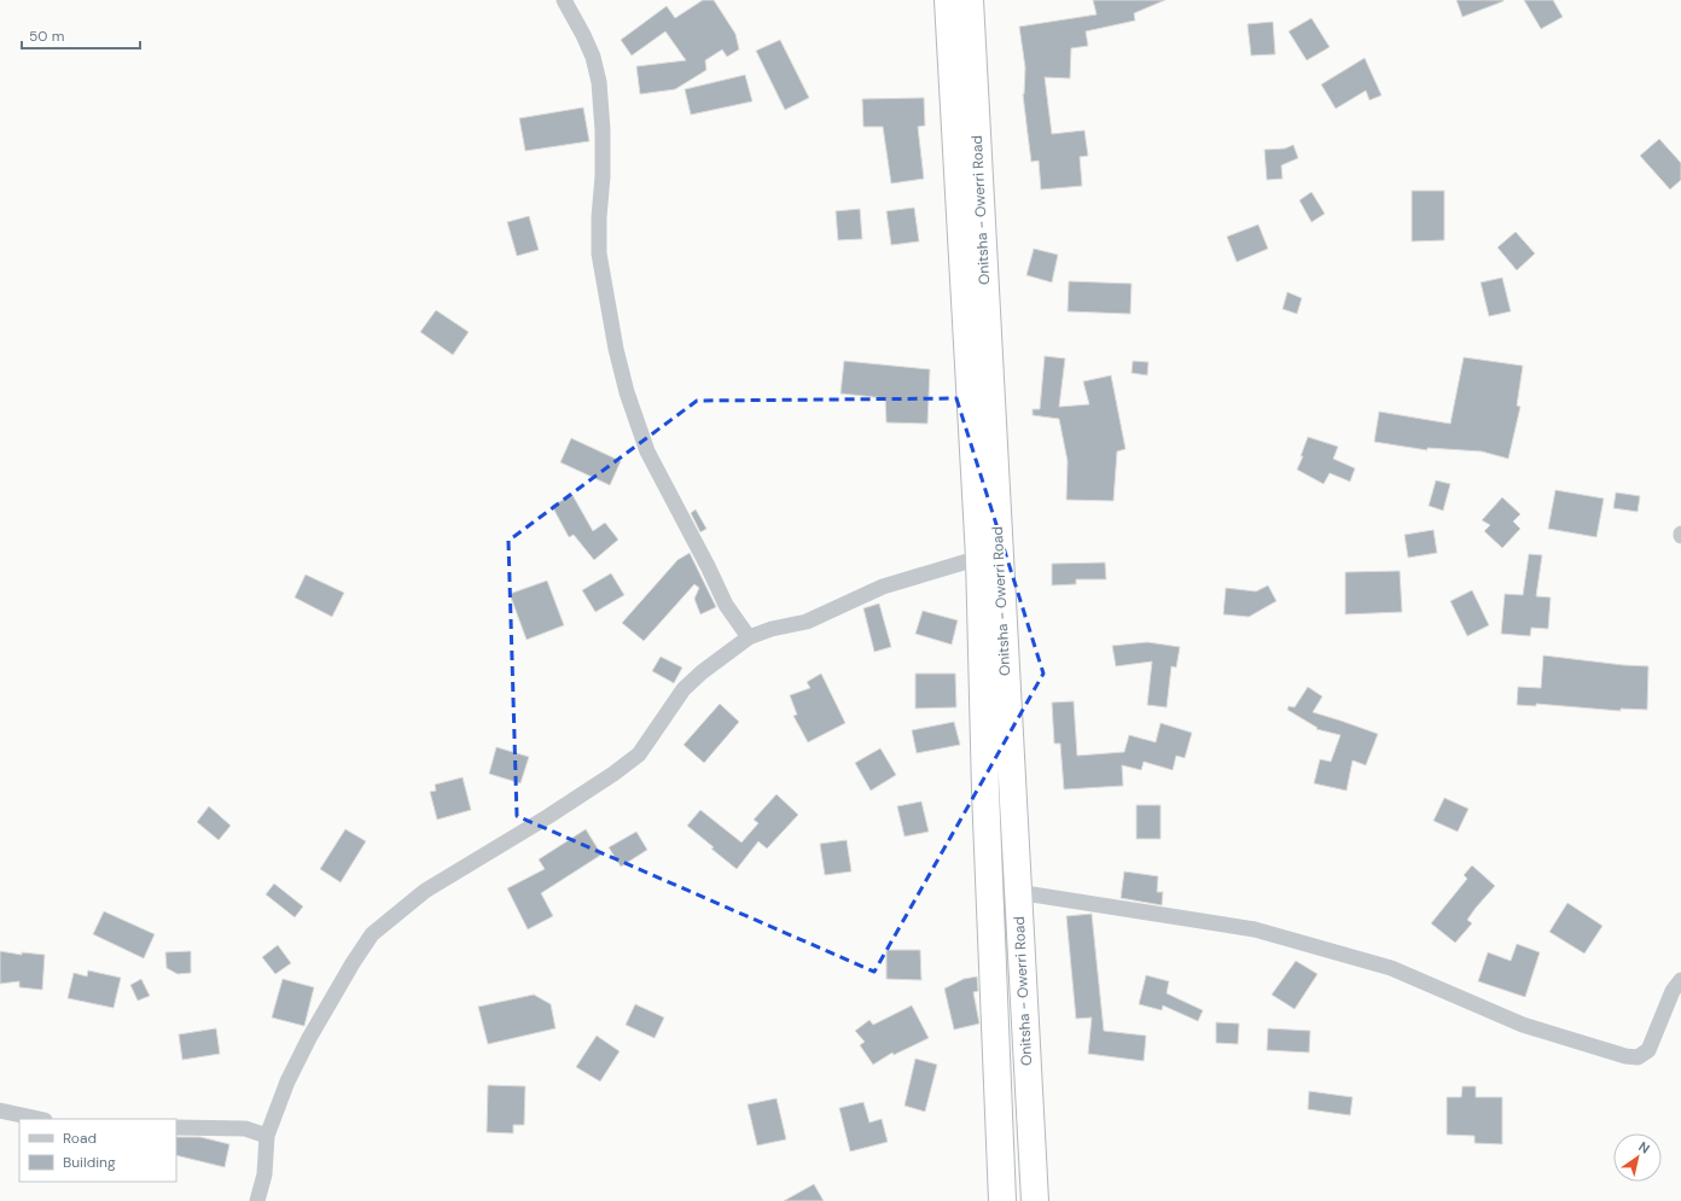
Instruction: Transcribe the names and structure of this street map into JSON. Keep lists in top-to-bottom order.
{
  "streets": {
    "highway": ["Onitsha - Owerri Road"]
  },
  "legend": ["Road", "Building"],
  "scale_bar": "50 m",
  "north": "top right"
}
